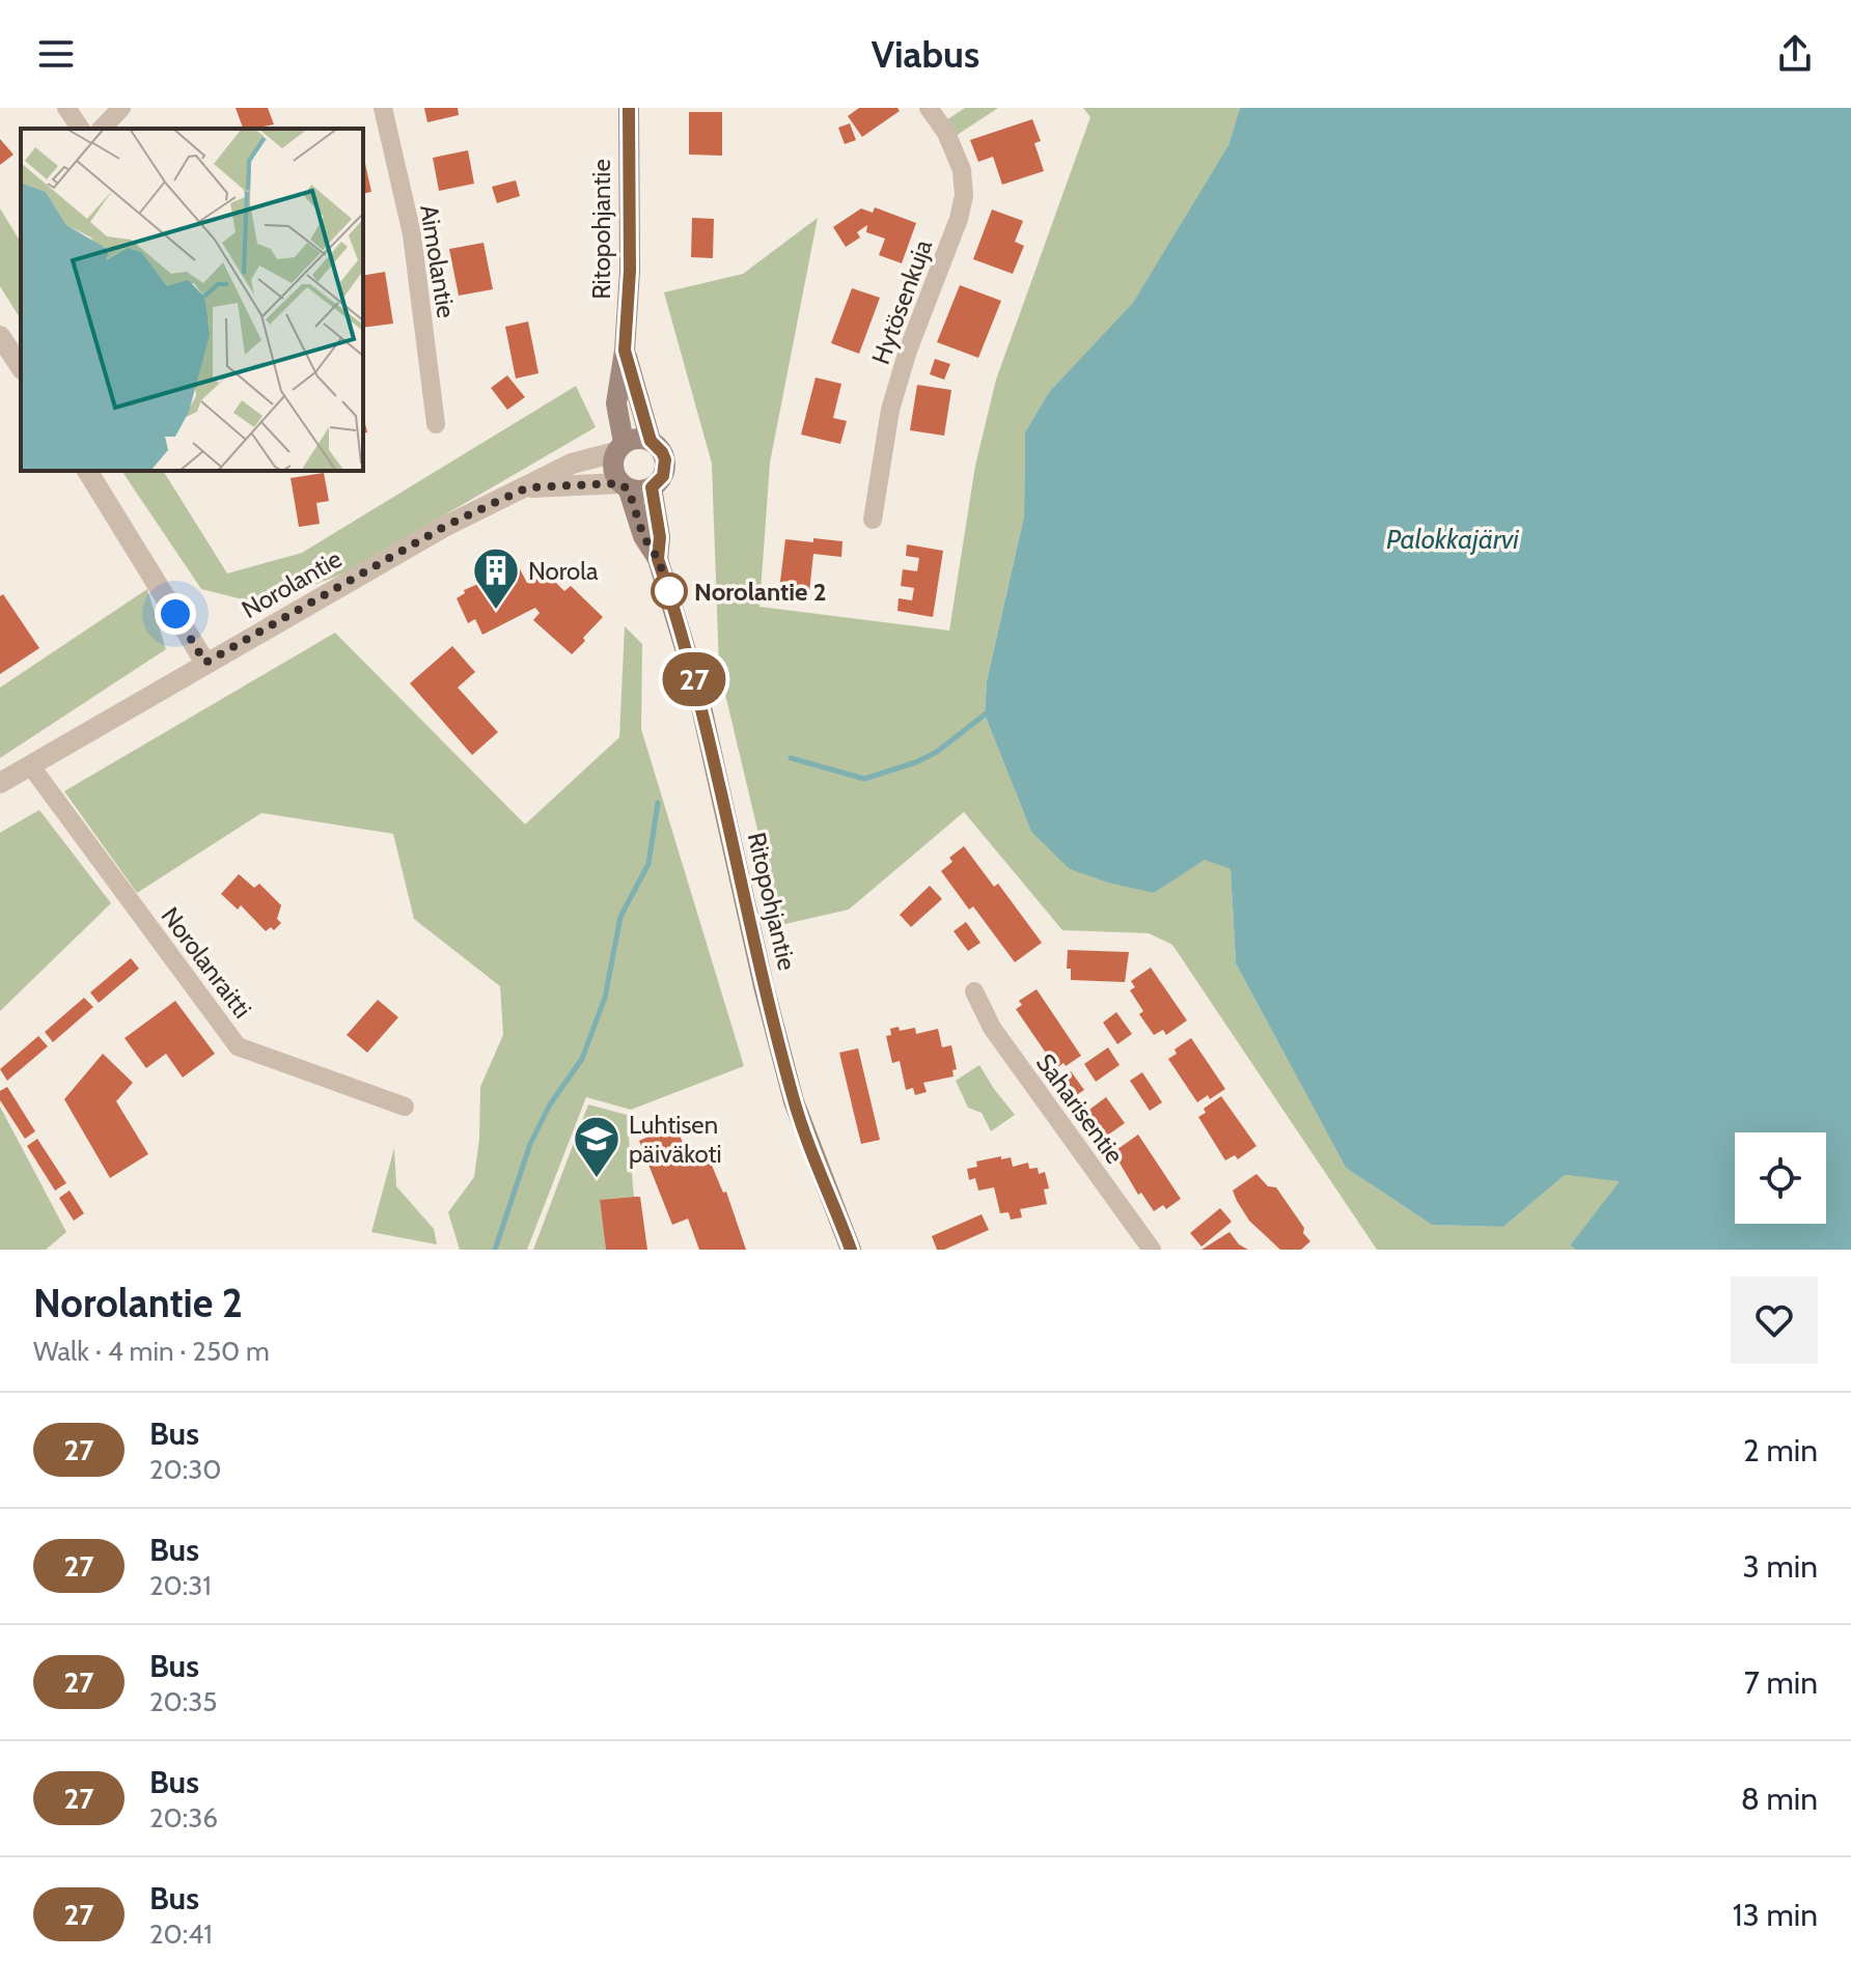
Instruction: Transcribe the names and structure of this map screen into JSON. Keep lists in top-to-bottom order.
{
  "streets": {
    "main road": ["Ritopohjantie"],
    "street": [
      "Aimolantie",
      "Hytösenkuja",
      "Norolantie",
      "Norolanraitti",
      "Saharisentie"
    ]
  },
  "crossings": [
    ["Ritopohjantie", "Norolantie"],
    ["Norolantie", "Norolanraitti"]
  ],
  "water": ["Palokkajärvi"],
  "places": {
    "other": ["Norolantie 2"],
    "building": ["Norola"],
    "school or university": ["Luhtisen päiväkoti"]
  },
  "lines": ["bus line 27"],
  "page": {
    "header": "Viabus",
    "on_map": "27",
    "heading": ["Norolantie 2", "Walk · 4 min · 250 m"],
    "list": [
      {
        "mark": "27",
        "name": "Bus",
        "note": "20:30",
        "value": "2 min"
      },
      {
        "mark": "27",
        "name": "Bus",
        "note": "20:31",
        "value": "3 min"
      },
      {
        "mark": "27",
        "name": "Bus",
        "note": "20:35",
        "value": "7 min"
      },
      {
        "mark": "27",
        "name": "Bus",
        "note": "20:36",
        "value": "8 min"
      },
      {
        "mark": "27",
        "name": "Bus",
        "note": "20:41",
        "value": "13 min"
      }
    ]
  }
}
